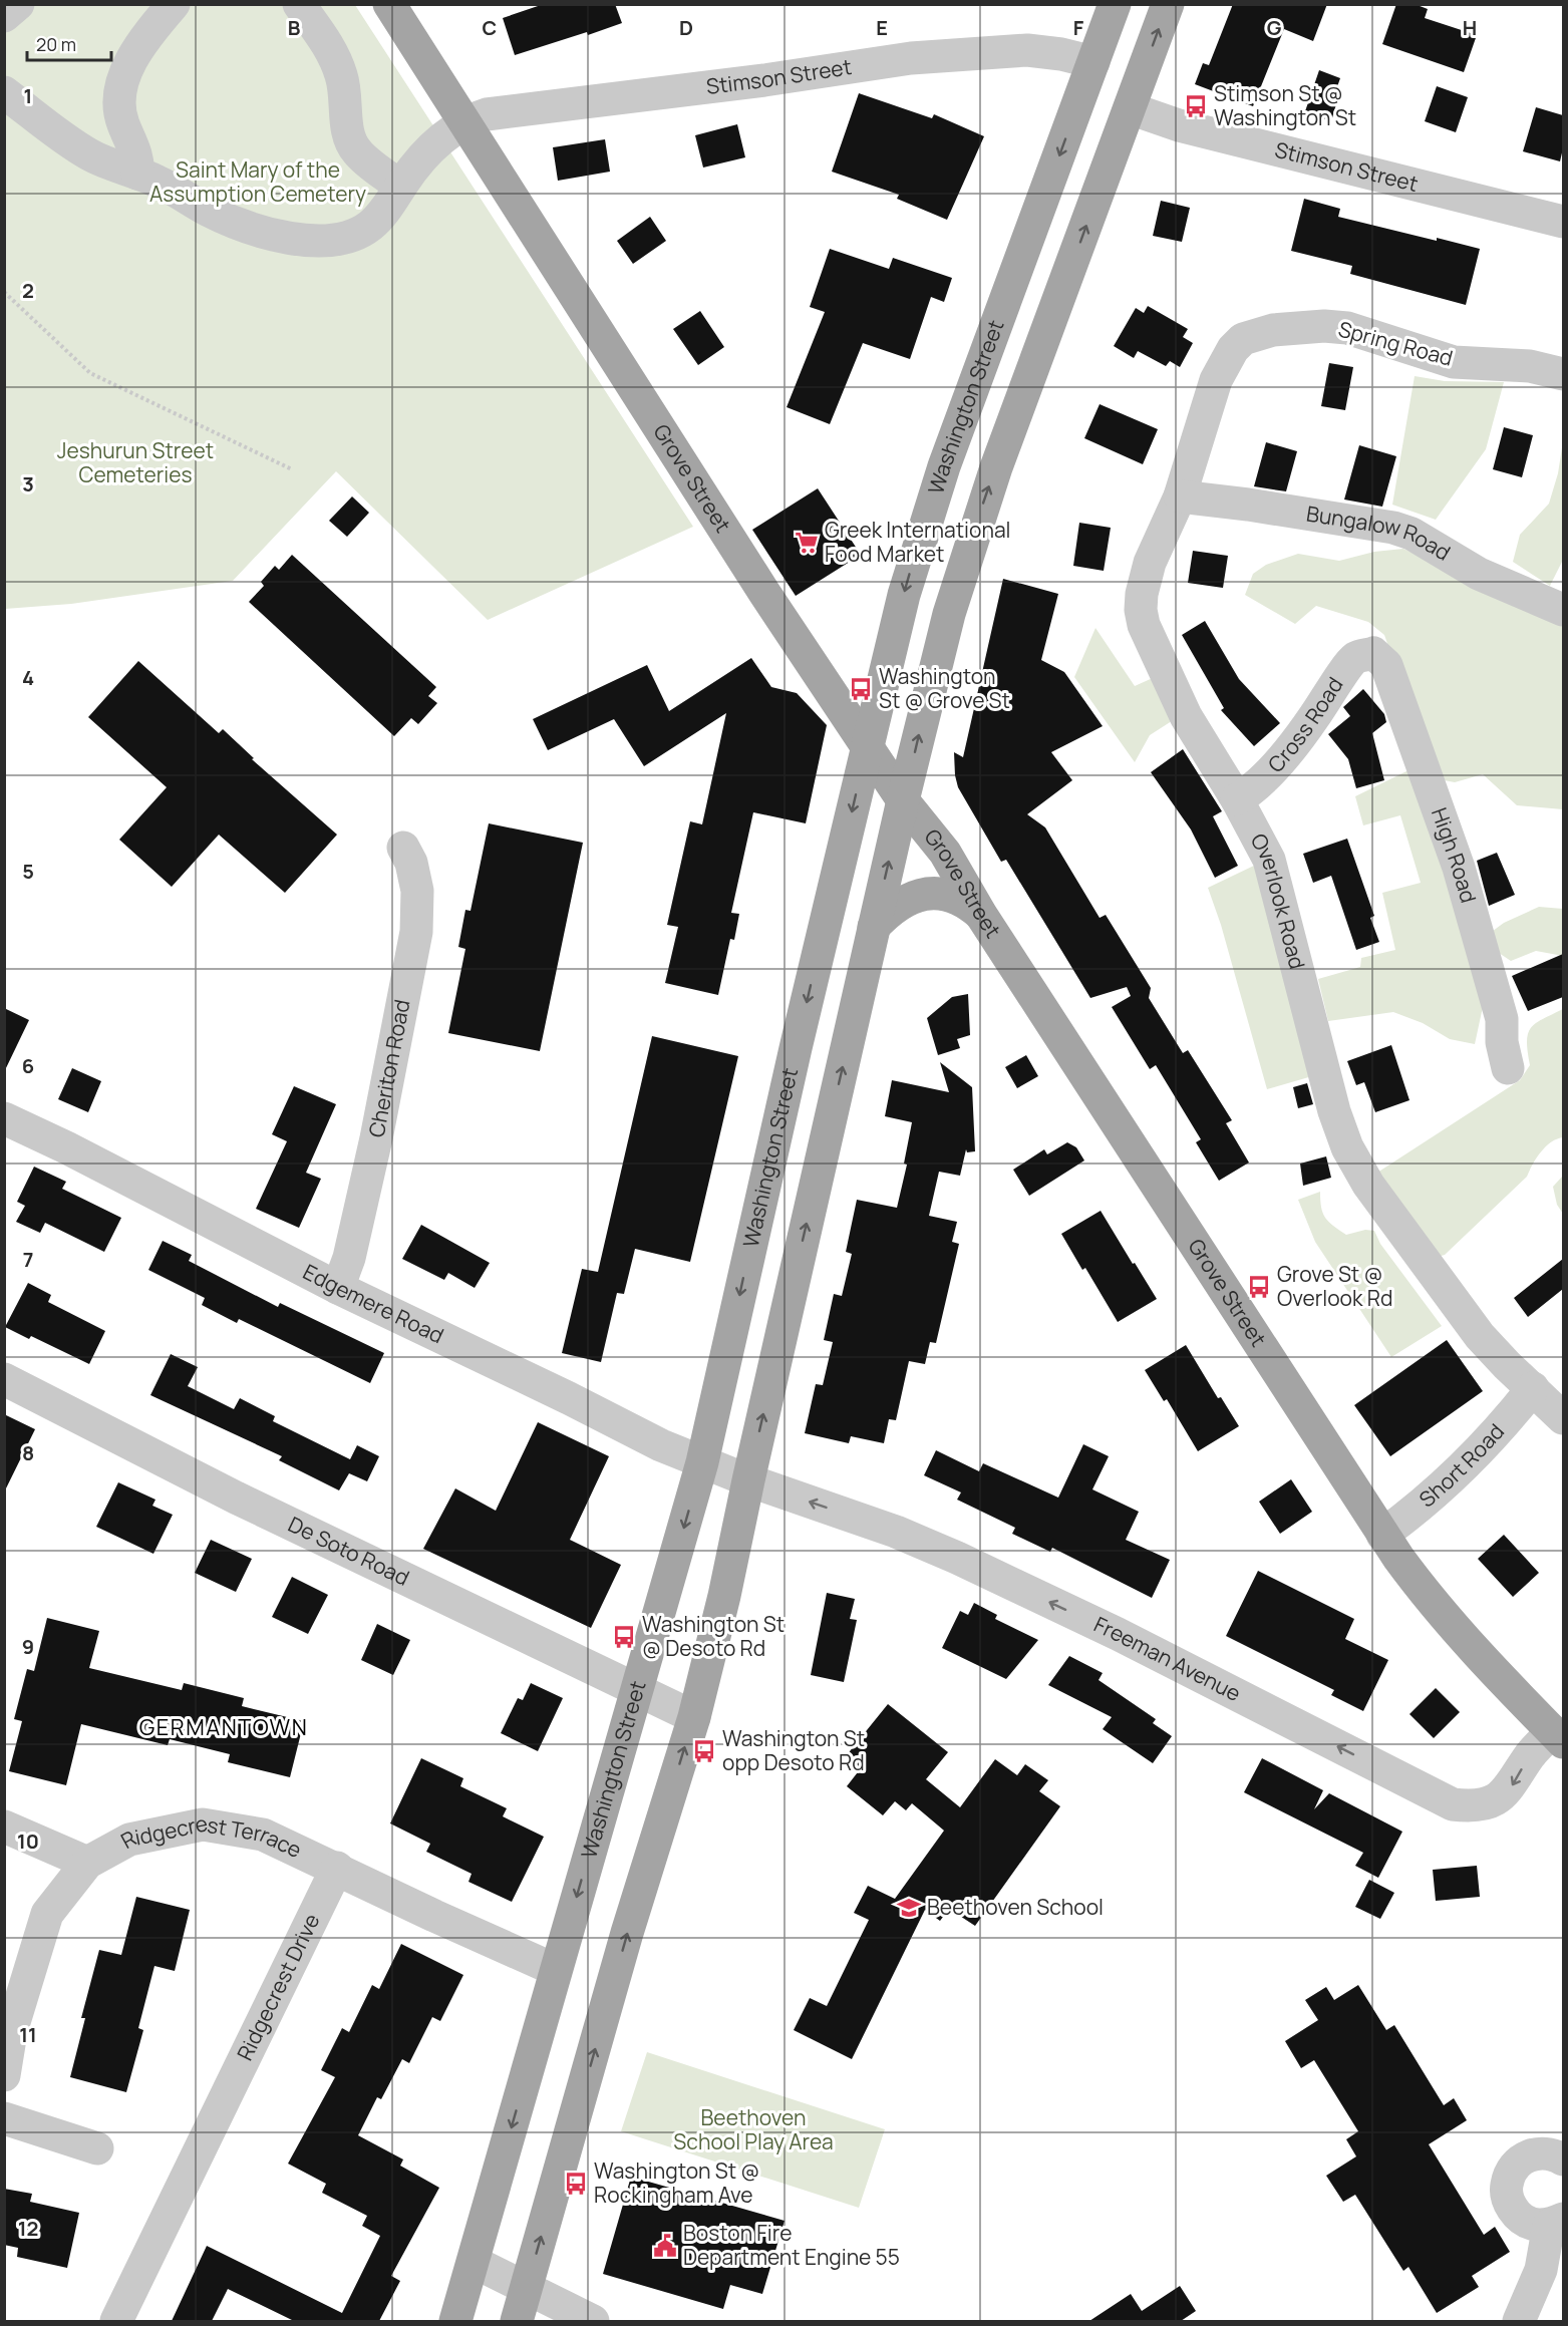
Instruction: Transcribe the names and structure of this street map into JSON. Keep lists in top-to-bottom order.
{
  "streets": {
    "main road": ["Washington Street", "Grove Street"],
    "street": [
      "Stimson Street",
      "Spring Road",
      "Bungalow Road",
      "Cross Road",
      "High Road",
      "Overlook Road",
      "Cheriton Road",
      "Edgemere Road",
      "Short Road",
      "De Soto Road",
      "Freeman Avenue",
      "Ridgecrest Terrace",
      "Ridgecrest Drive"
    ]
  },
  "crossings": [
    ["Stimson Street", "Washington Street"],
    ["Stimson Street", "Grove Street"],
    ["Spring Road", "Overlook Road"],
    ["Washington Street", "Grove Street"],
    ["Washington Street", "Edgemere Road"],
    ["Washington Street", "De Soto Road"],
    ["Grove Street", "Short Road"],
    ["Grove Street", "Freeman Avenue"],
    ["Bungalow Road", "Overlook Road"],
    ["Cross Road", "High Road"],
    ["Cross Road", "Overlook Road"],
    ["Overlook Road", "Short Road"],
    ["Cheriton Road", "Edgemere Road"],
    ["Edgemere Road", "Freeman Avenue"],
    ["Ridgecrest Terrace", "Ridgecrest Drive"]
  ],
  "one_way": ["Freeman Avenue"],
  "districts": ["GERMANTOWN"],
  "parks": ["Saint Mary of the Assumption Cemetery", "Jeshurun Street Cemeteries", "Beethoven School Play Area"],
  "places": {
    "bus stop": [
      "Stimson St @ Washington St",
      "Washington St @ Grove St",
      "Grove St @ Overlook Rd",
      "Washington St @ Desoto Rd",
      "Washington St opp Desoto Rd",
      "Washington St @ Rockingham Ave"
    ],
    "supermarket": ["Greek International Food Market"],
    "school or university": ["Beethoven School"],
    "public building": ["Boston Fire Department Engine 55"]
  },
  "scale_bar": "20 m",
  "grid": {
    "columns": [
      "B",
      "C",
      "D",
      "E",
      "F",
      "G",
      "H"
    ],
    "rows": [
      "1",
      "2",
      "3",
      "4",
      "5",
      "6",
      "7",
      "8",
      "9",
      "10",
      "11",
      "12"
    ]
  }
}
